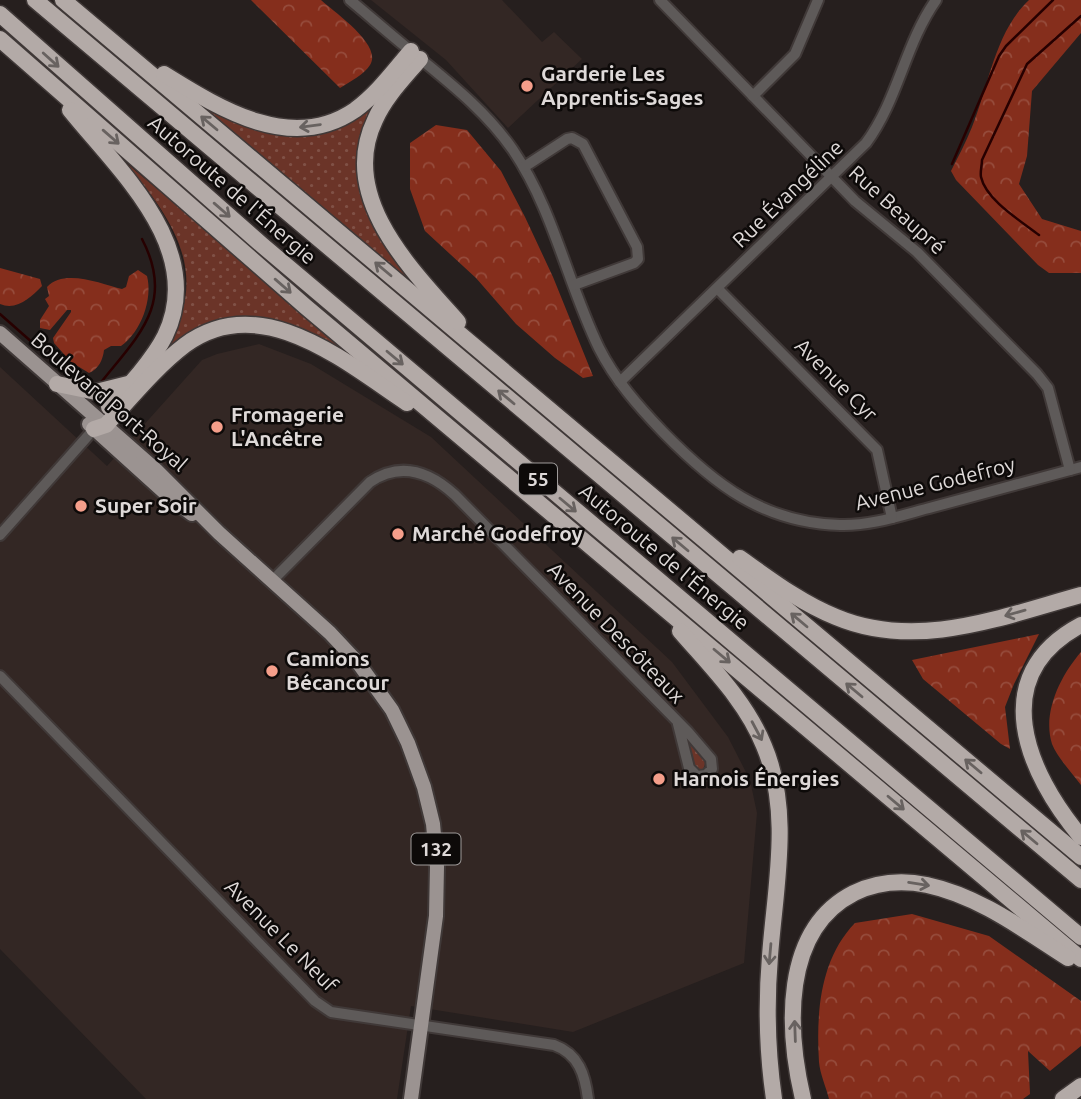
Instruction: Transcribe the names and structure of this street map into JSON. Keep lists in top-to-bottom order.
{
  "streets": {
    "highway": ["Autoroute de l'Énergie", "55"],
    "main road": ["Boulevard Port-Royal", "132"],
    "street": [
      "Rue Évangéline",
      "Rue Beaupré",
      "Avenue Cyr",
      "Avenue Godefroy",
      "Avenue Descôteaux",
      "Avenue Le Neuf"
    ]
  },
  "crossings": [
    ["Rue Évangéline", "Rue Beaupré"],
    ["Rue Évangéline", "Avenue Cyr"],
    ["Rue Évangéline", "Avenue Godefroy"],
    ["Rue Beaupré", "Avenue Godefroy"],
    ["Avenue Cyr", "Avenue Godefroy"],
    ["Boulevard Port-Royal", "Avenue Descôteaux"],
    ["Boulevard Port-Royal", "Avenue Le Neuf"]
  ],
  "places": [
    "Garderie Les Apprentis-Sages",
    "Fromagerie L'Ancêtre",
    "Super Soir",
    "Marché Godefroy",
    "Camions Bécancour",
    "Harnois Énergies"
  ]
}
